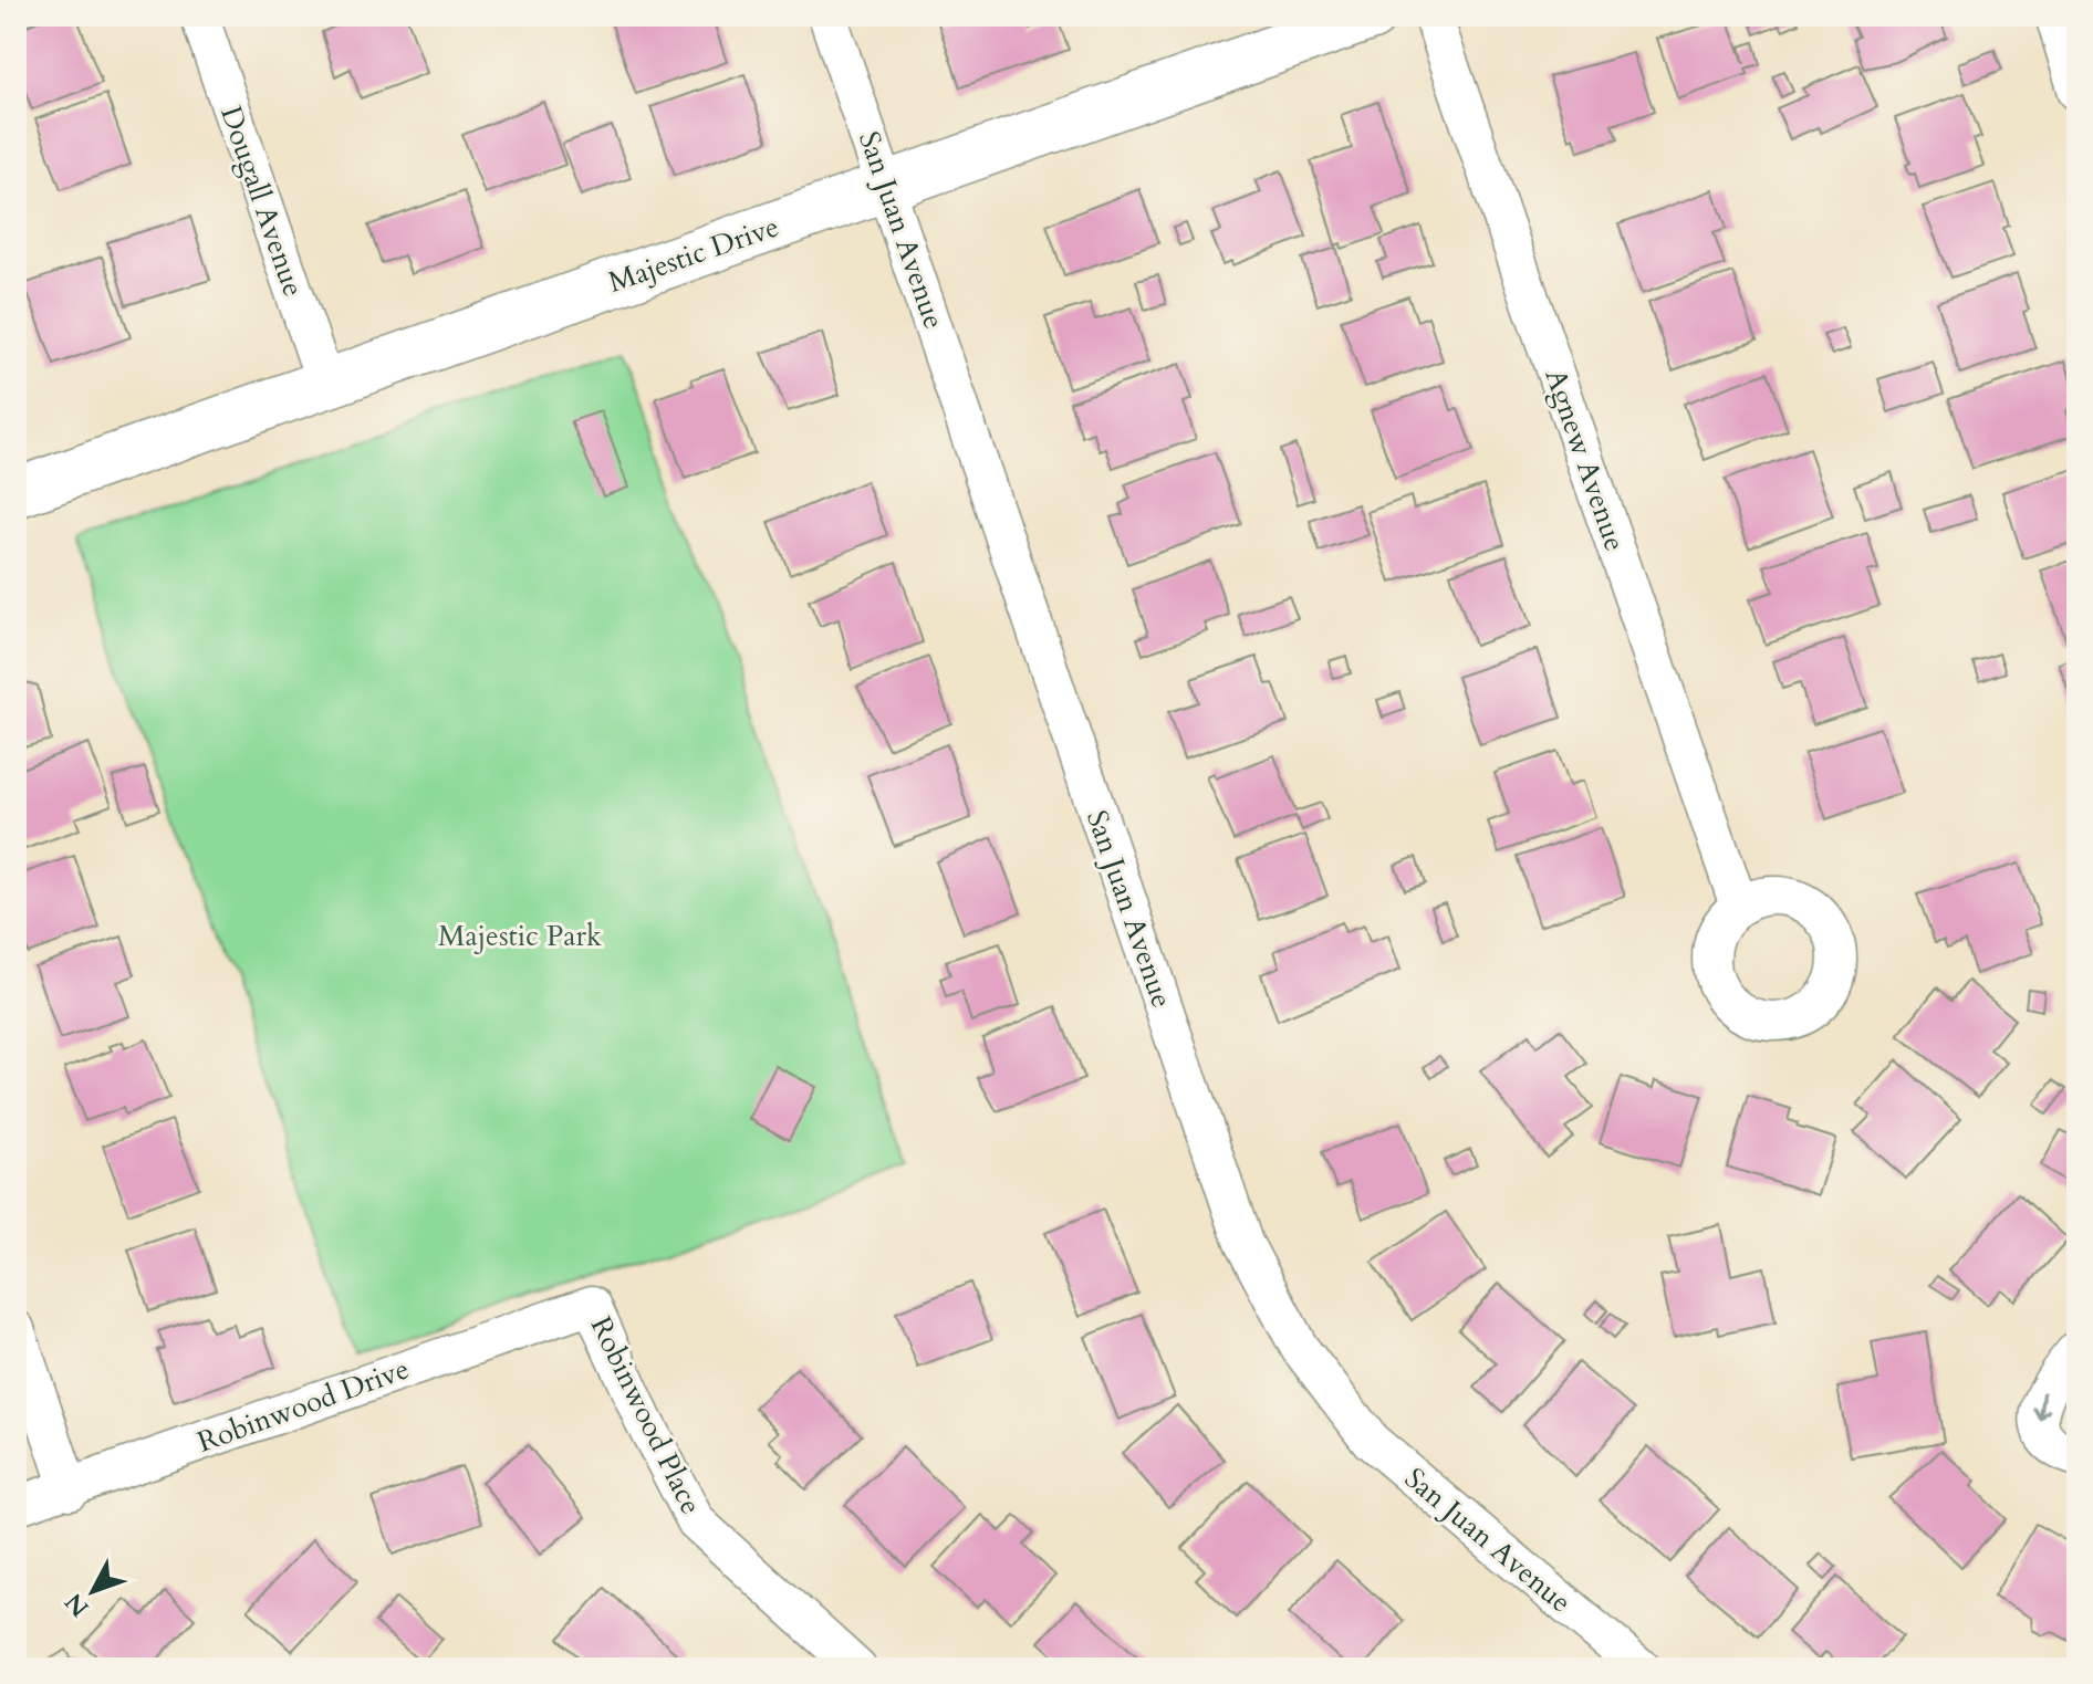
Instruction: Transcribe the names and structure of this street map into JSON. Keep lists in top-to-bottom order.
{
  "streets": {
    "street": [
      "Dougall Avenue",
      "San Juan Avenue",
      "Majestic Drive",
      "Agnew Avenue",
      "Robinwood Drive",
      "Robinwood Place"
    ]
  },
  "crossings": [
    ["Dougall Avenue", "Majestic Drive"],
    ["San Juan Avenue", "Majestic Drive"],
    ["Robinwood Drive", "Robinwood Place"]
  ],
  "parks": ["Majestic Park"],
  "north": "bottom left"
}
